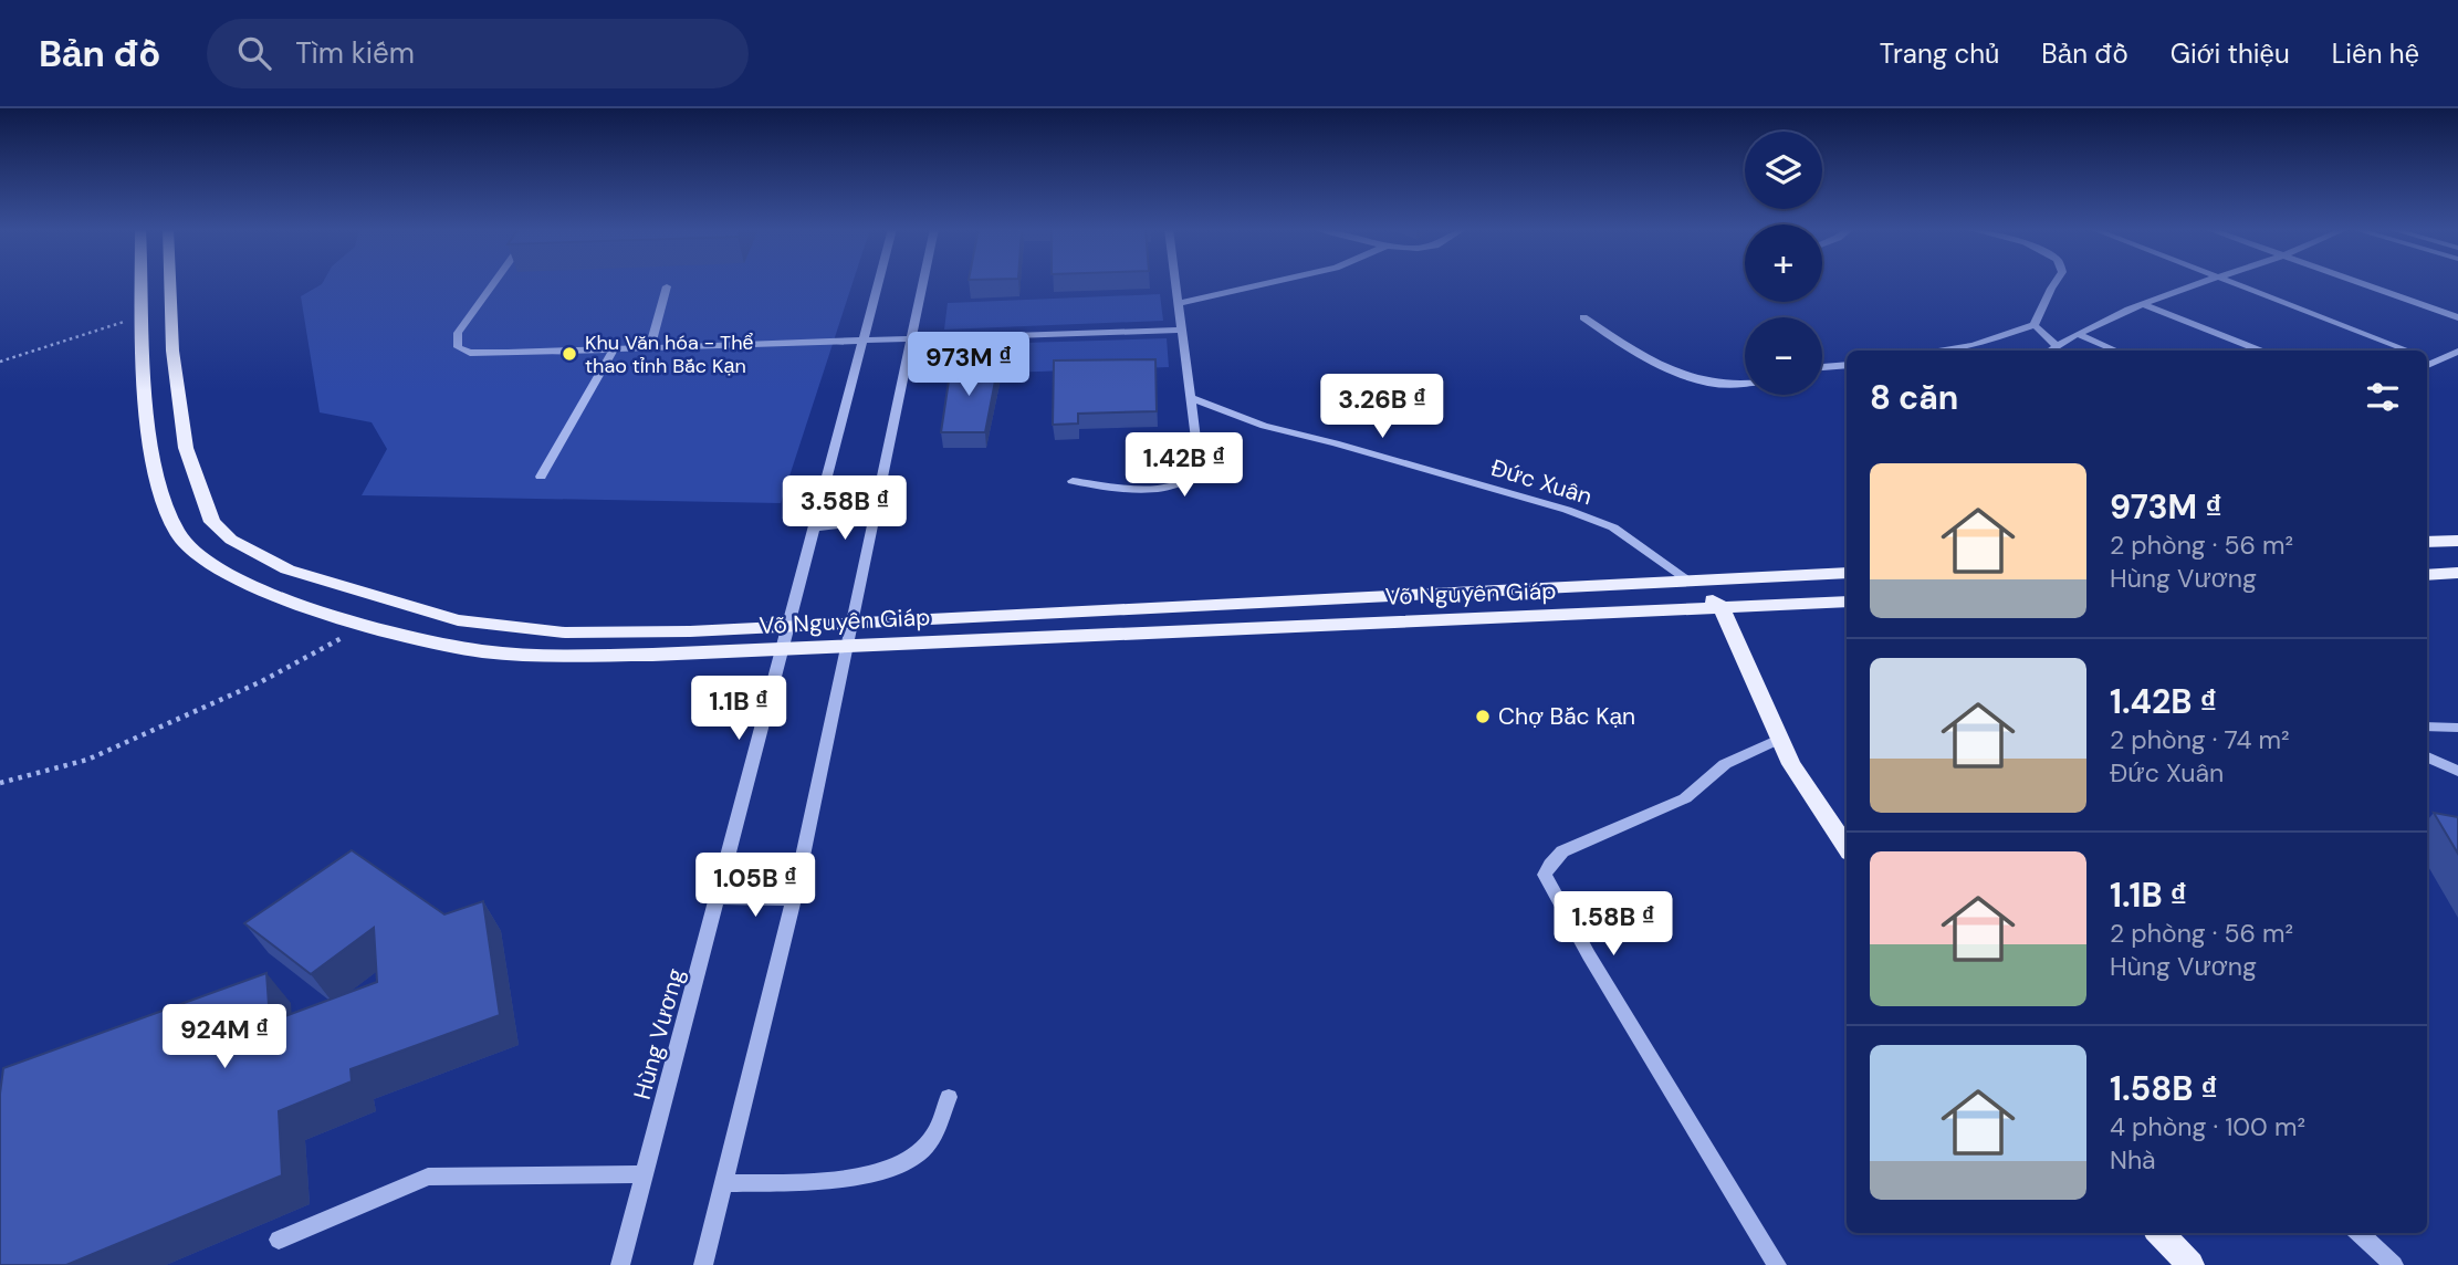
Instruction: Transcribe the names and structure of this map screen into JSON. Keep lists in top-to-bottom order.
{
  "streets": {
    "main road": ["Võ Nguyên Giáp"],
    "street": ["Đức Xuân", "Hùng Vương"]
  },
  "crossings": [
    ["Đức Xuân", "Võ Nguyên Giáp"],
    ["Võ Nguyên Giáp", "Hùng Vương"]
  ],
  "places": ["Khu Văn hóa - Thể thao tỉnh Bắc Kạn", "Chợ Bắc Kạn"],
  "page": {
    "header": "Bản đồ",
    "search": "Tìm kiếm",
    "nav": [
      "Trang chủ",
      "Bản đồ",
      "Giới thiệu",
      "Liên hệ"
    ],
    "map_buttons": ["+", "−"],
    "price": [
      "973M ₫",
      "3.26B ₫",
      "1.42B ₫",
      "3.58B ₫",
      "1.1B ₫",
      "1.05B ₫",
      "1.58B ₫",
      "924M ₫"
    ],
    "heading": "8 căn",
    "list": [
      {
        "name": "973M ₫",
        "note": "2 phòng · 56 m² · Hùng Vương"
      },
      {
        "name": "1.42B ₫",
        "note": "2 phòng · 74 m² · Đức Xuân"
      },
      {
        "name": "1.1B ₫",
        "note": "2 phòng · 56 m² · Hùng Vương"
      },
      {
        "name": "1.58B ₫",
        "note": "4 phòng · 100 m² · Nhà"
      }
    ]
  }
}
